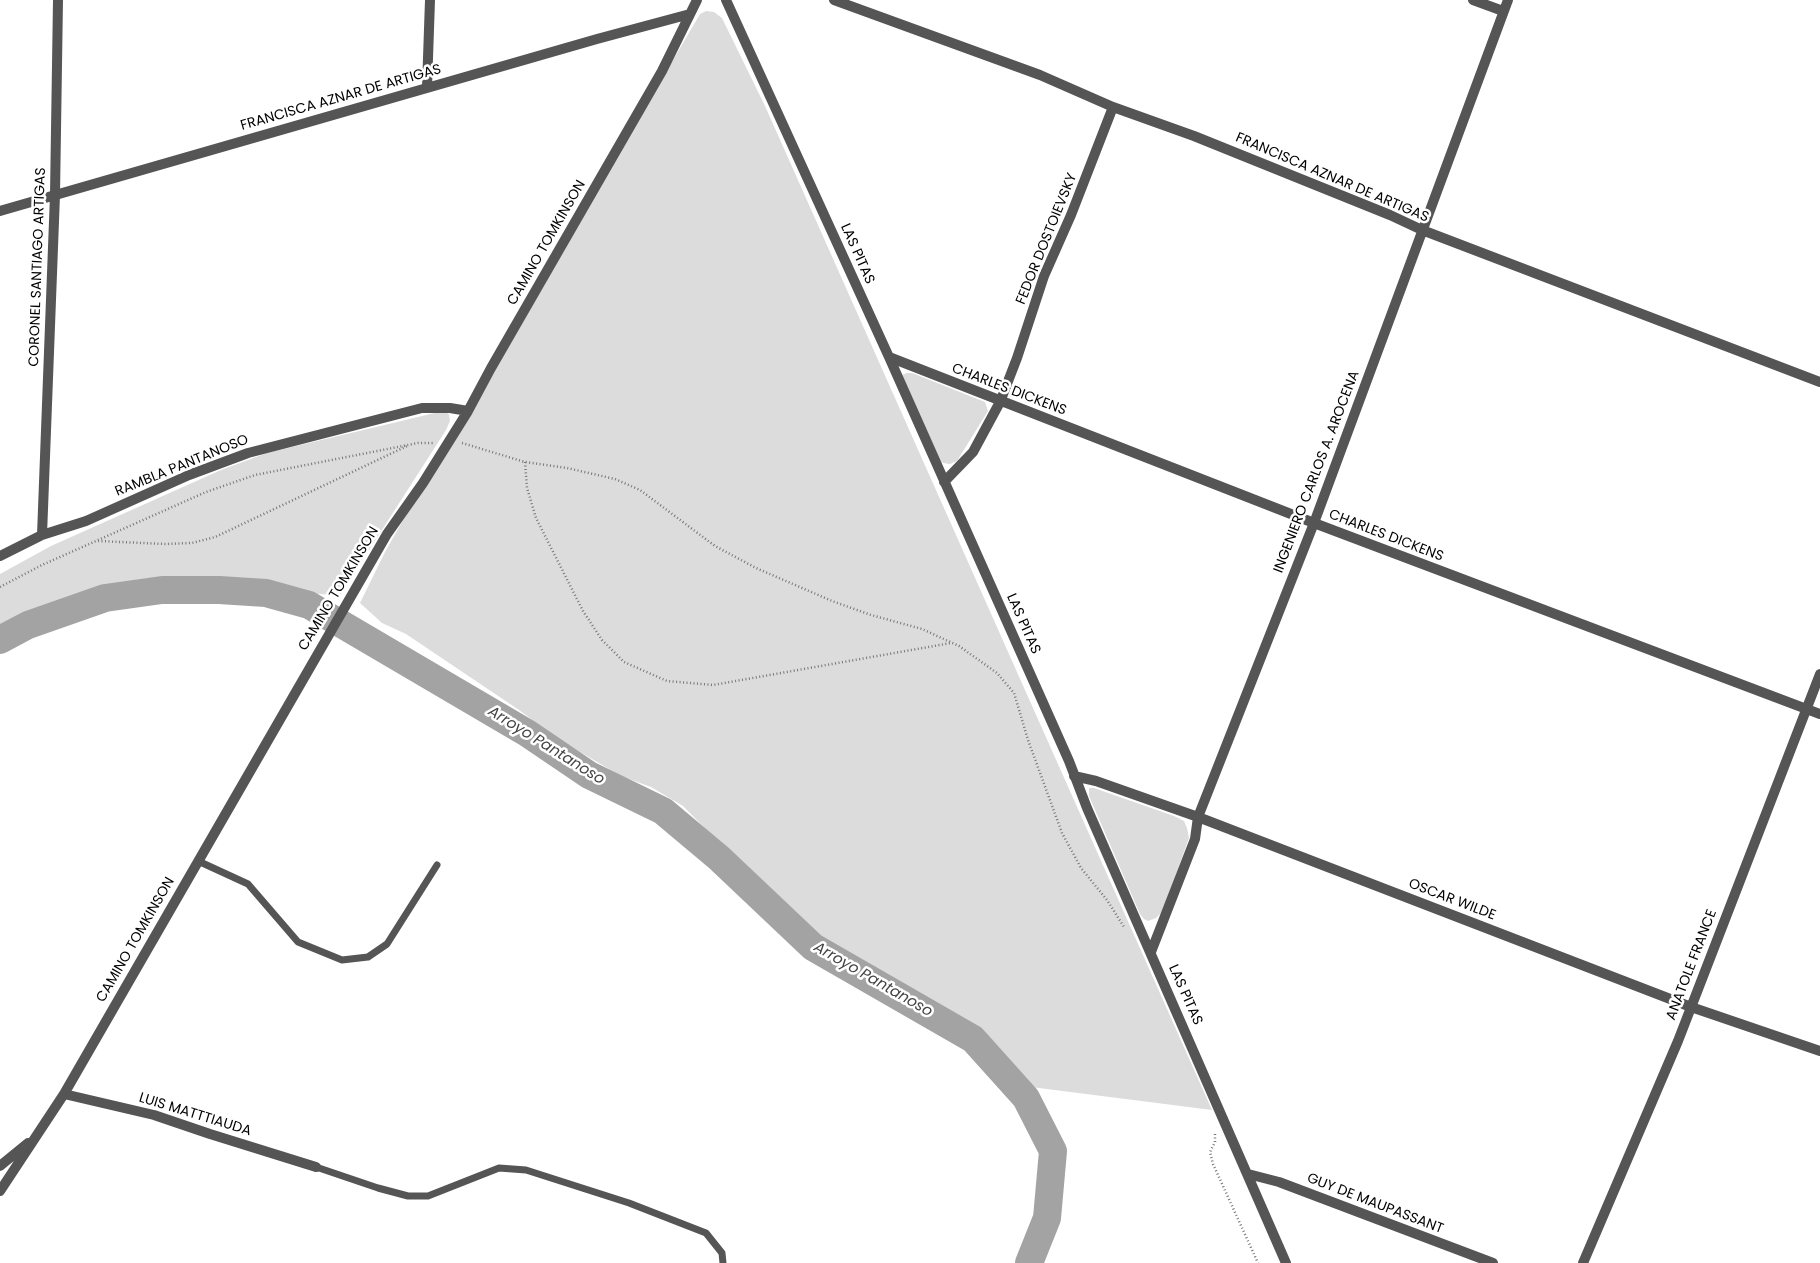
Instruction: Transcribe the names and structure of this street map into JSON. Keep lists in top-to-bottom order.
{
  "streets": {
    "street": [
      "FRANCISCA AZNAR DE ARTIGAS",
      "FEDOR DOSTOIEVSKY",
      "CAMINO TOMKINSON",
      "LAS PITAS",
      "CORONEL SANTIAGO ARTIGAS",
      "CHARLES DICKENS",
      "RAMBLA PANTANOSO",
      "INGENIERO CARLOS A. AROCENA",
      "OSCAR WILDE",
      "ANATOLE FRANCE",
      "LUIS MATTTIAUDA",
      "GUY DE MAUPASSANT"
    ]
  },
  "crossings": [
    ["FRANCISCA AZNAR DE ARTIGAS", "FEDOR DOSTOIEVSKY"],
    ["FRANCISCA AZNAR DE ARTIGAS", "CAMINO TOMKINSON"],
    ["FRANCISCA AZNAR DE ARTIGAS", "CORONEL SANTIAGO ARTIGAS"],
    ["FRANCISCA AZNAR DE ARTIGAS", "INGENIERO CARLOS A. AROCENA"],
    ["FEDOR DOSTOIEVSKY", "LAS PITAS"],
    ["FEDOR DOSTOIEVSKY", "CHARLES DICKENS"],
    ["CAMINO TOMKINSON", "RAMBLA PANTANOSO"],
    ["CAMINO TOMKINSON", "LUIS MATTTIAUDA"],
    ["LAS PITAS", "CHARLES DICKENS"],
    ["LAS PITAS", "INGENIERO CARLOS A. AROCENA"],
    ["LAS PITAS", "OSCAR WILDE"],
    ["LAS PITAS", "GUY DE MAUPASSANT"],
    ["CORONEL SANTIAGO ARTIGAS", "RAMBLA PANTANOSO"],
    ["CHARLES DICKENS", "INGENIERO CARLOS A. AROCENA"],
    ["CHARLES DICKENS", "ANATOLE FRANCE"],
    ["INGENIERO CARLOS A. AROCENA", "OSCAR WILDE"],
    ["OSCAR WILDE", "ANATOLE FRANCE"]
  ],
  "water": ["Arroyo Pantanoso"]
}
